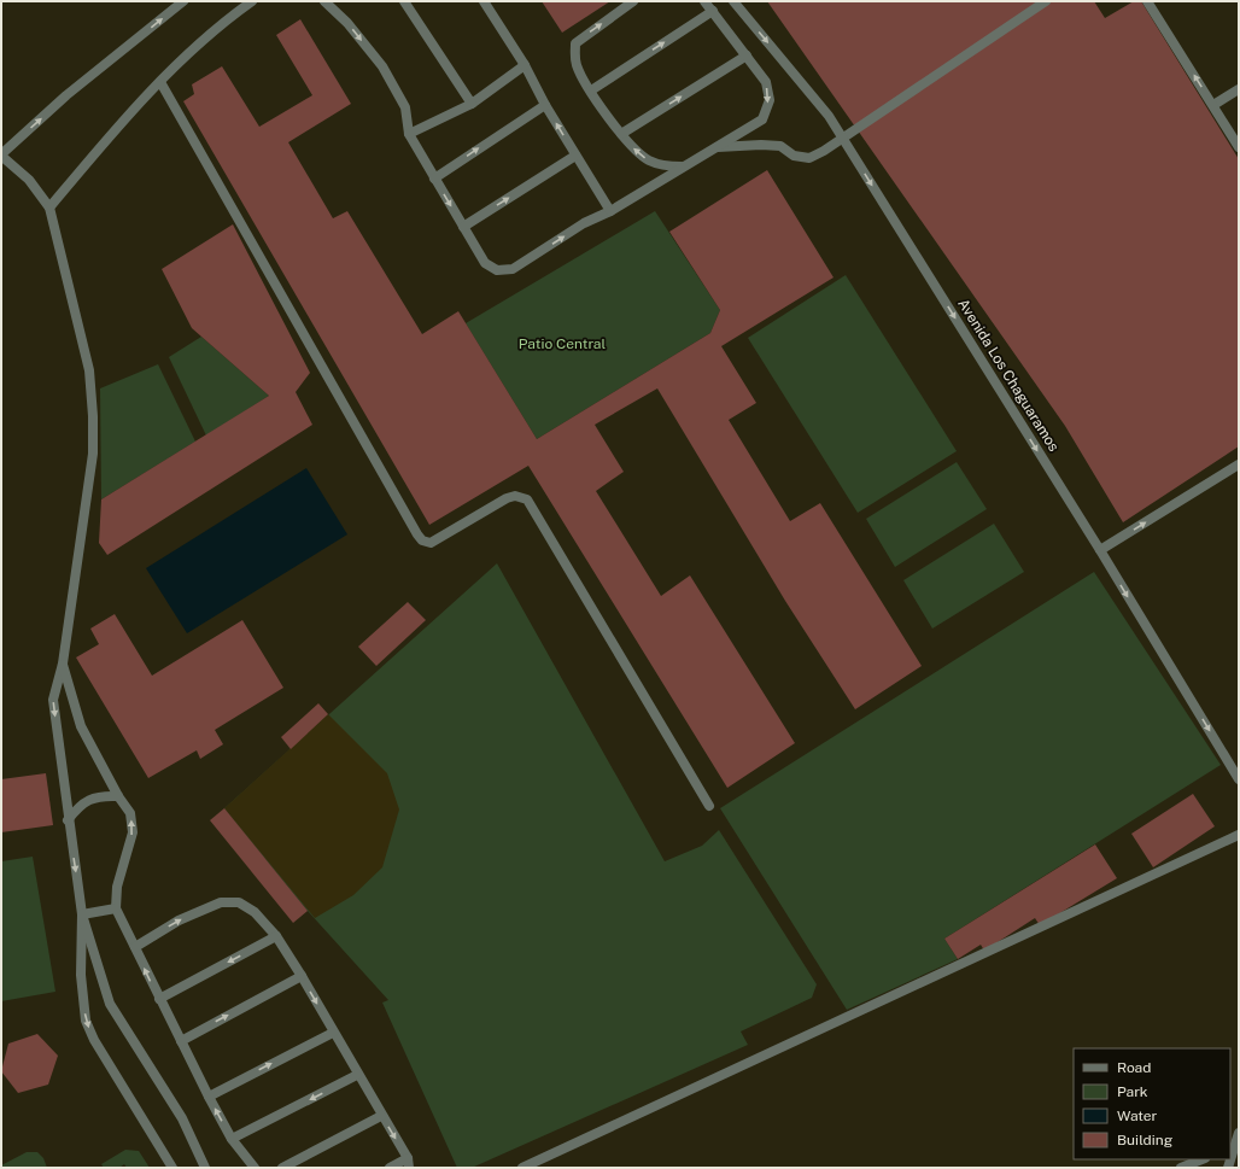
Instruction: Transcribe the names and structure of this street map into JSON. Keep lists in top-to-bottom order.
{
  "streets": {
    "street": ["Avenida Los Chaguaramos"]
  },
  "one_way": ["Avenida Los Chaguaramos"],
  "parks": ["Patio Central"],
  "legend": [
    "Road",
    "Park",
    "Water",
    "Building"
  ]
}
